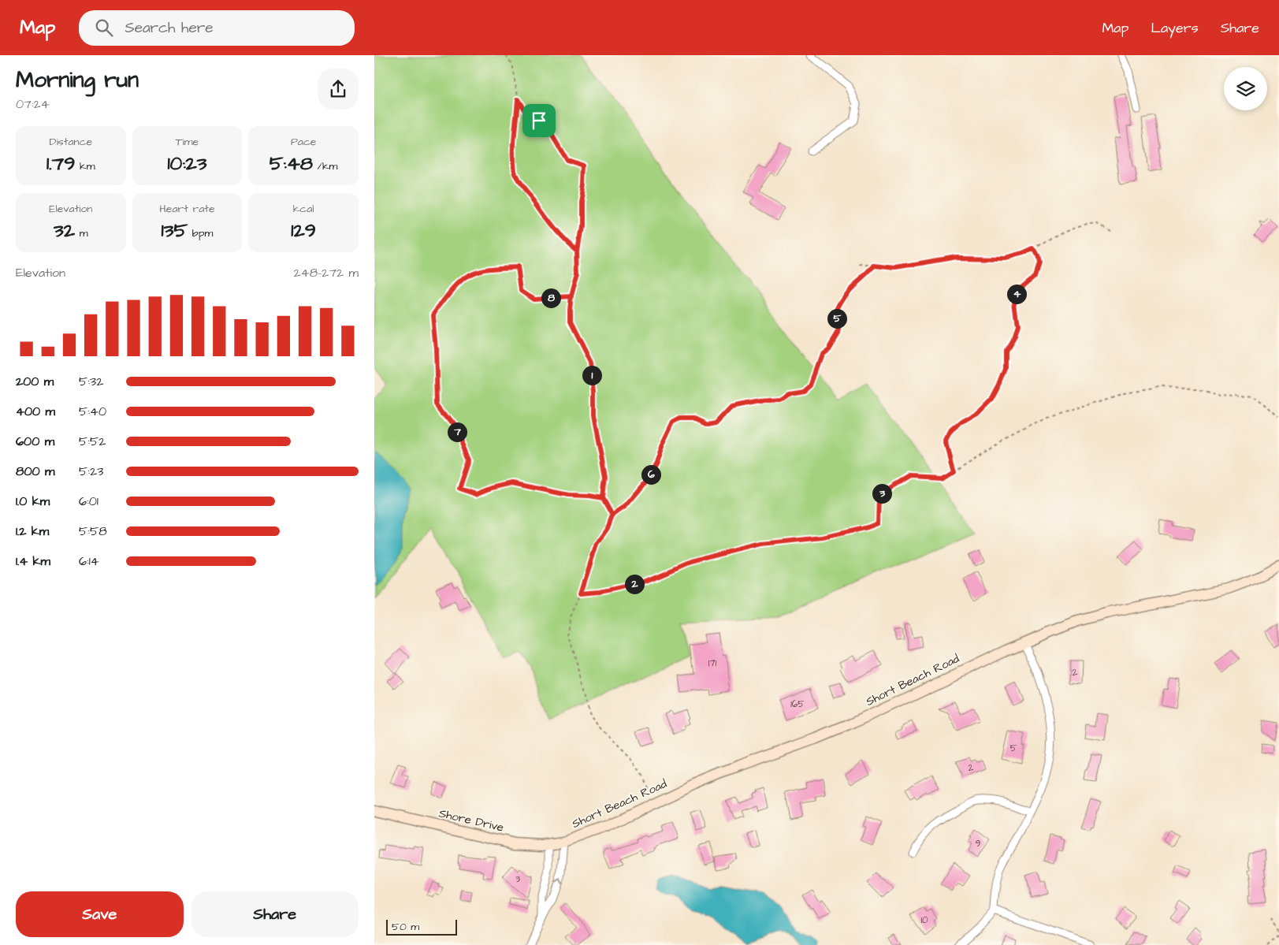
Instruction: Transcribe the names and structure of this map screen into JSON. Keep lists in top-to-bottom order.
{
  "streets": {
    "main road": ["Short Beach Road", "Shore Drive"]
  },
  "crossings": [
    ["Short Beach Road", "Shore Drive"]
  ],
  "house_numbers": [
    "171",
    "2",
    "165",
    "5",
    "2",
    "9",
    "3",
    "10"
  ],
  "scale_bar": "50 m",
  "page": {
    "header": "Map",
    "search": "Search here",
    "nav": ["Map", "Layers", "Share"],
    "heading": ["Morning run", "07:24"],
    "stats": [
      ["Distance", "1.79 km"],
      ["Time", "10:23"],
      ["Pace", "5:48 /km"],
      ["Elevation", "32 m"],
      ["Heart rate", "135 bpm"],
      ["kcal", "129"]
    ],
    "chart": ["Elevation", "248–272 m"],
    "pins": [
      "4",
      "8",
      "5",
      "1",
      "7",
      "6",
      "3",
      "2"
    ],
    "list": [
      {
        "name": "200 m",
        "note": "5:32"
      },
      {
        "name": "400 m",
        "note": "5:40"
      },
      {
        "name": "600 m",
        "note": "5:52"
      },
      {
        "name": "800 m",
        "note": "5:23"
      },
      {
        "name": "1.0 km",
        "note": "6:01"
      },
      {
        "name": "1.2 km",
        "note": "5:58"
      },
      {
        "name": "1.4 km",
        "note": "6:14"
      }
    ],
    "buttons": ["Save", "Share"],
    "scale": "50 m"
  }
}
